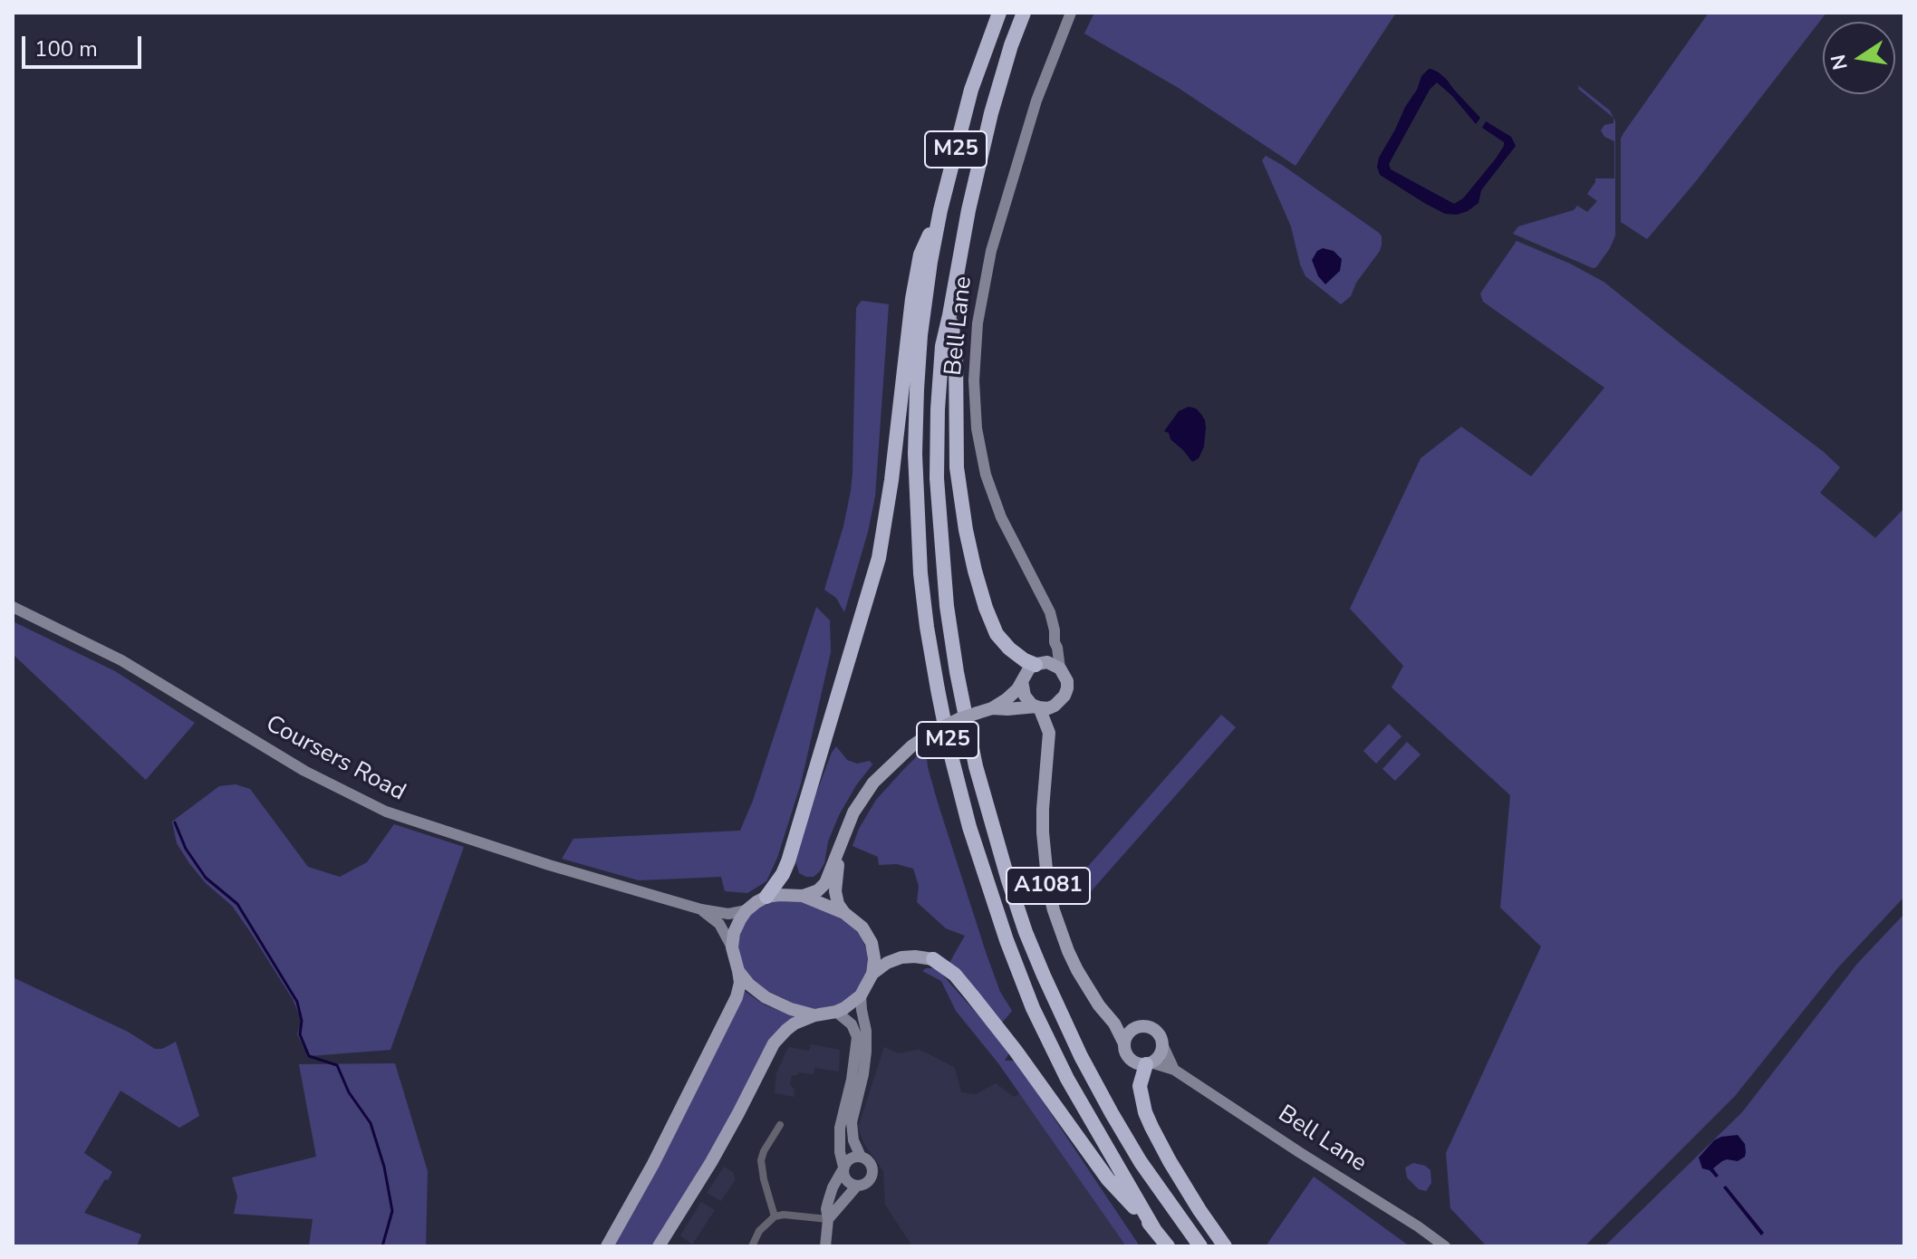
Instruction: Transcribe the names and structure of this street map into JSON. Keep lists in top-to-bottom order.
{
  "streets": {
    "highway": ["M25"],
    "main road": ["A1081"],
    "street": ["Bell Lane", "Coursers Road"]
  },
  "crossings": [
    ["M25", "Bell Lane"],
    ["M25", "Coursers Road"],
    ["M25", "A1081"],
    ["Bell Lane", "A1081"]
  ],
  "scale_bar": "100 m",
  "north": "left"
}
